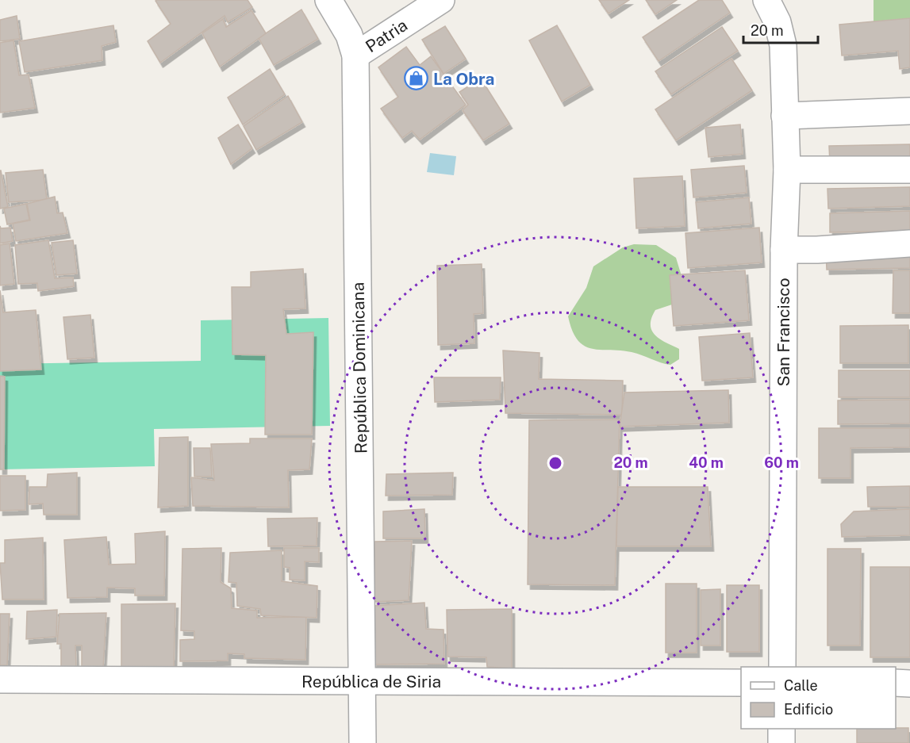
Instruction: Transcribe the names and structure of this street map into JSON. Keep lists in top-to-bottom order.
{
  "streets": {
    "street": [
      "Patria",
      "San Francisco",
      "República Dominicana",
      "República de Siria"
    ]
  },
  "crossings": [
    ["Patria", "República Dominicana"],
    ["República Dominicana", "República de Siria"]
  ],
  "places": {
    "shop": ["La Obra"]
  },
  "legend": ["Calle", "Edificio"],
  "scale_bar": "20 m",
  "rings": ["20 m", "40 m", "60 m"]
}
